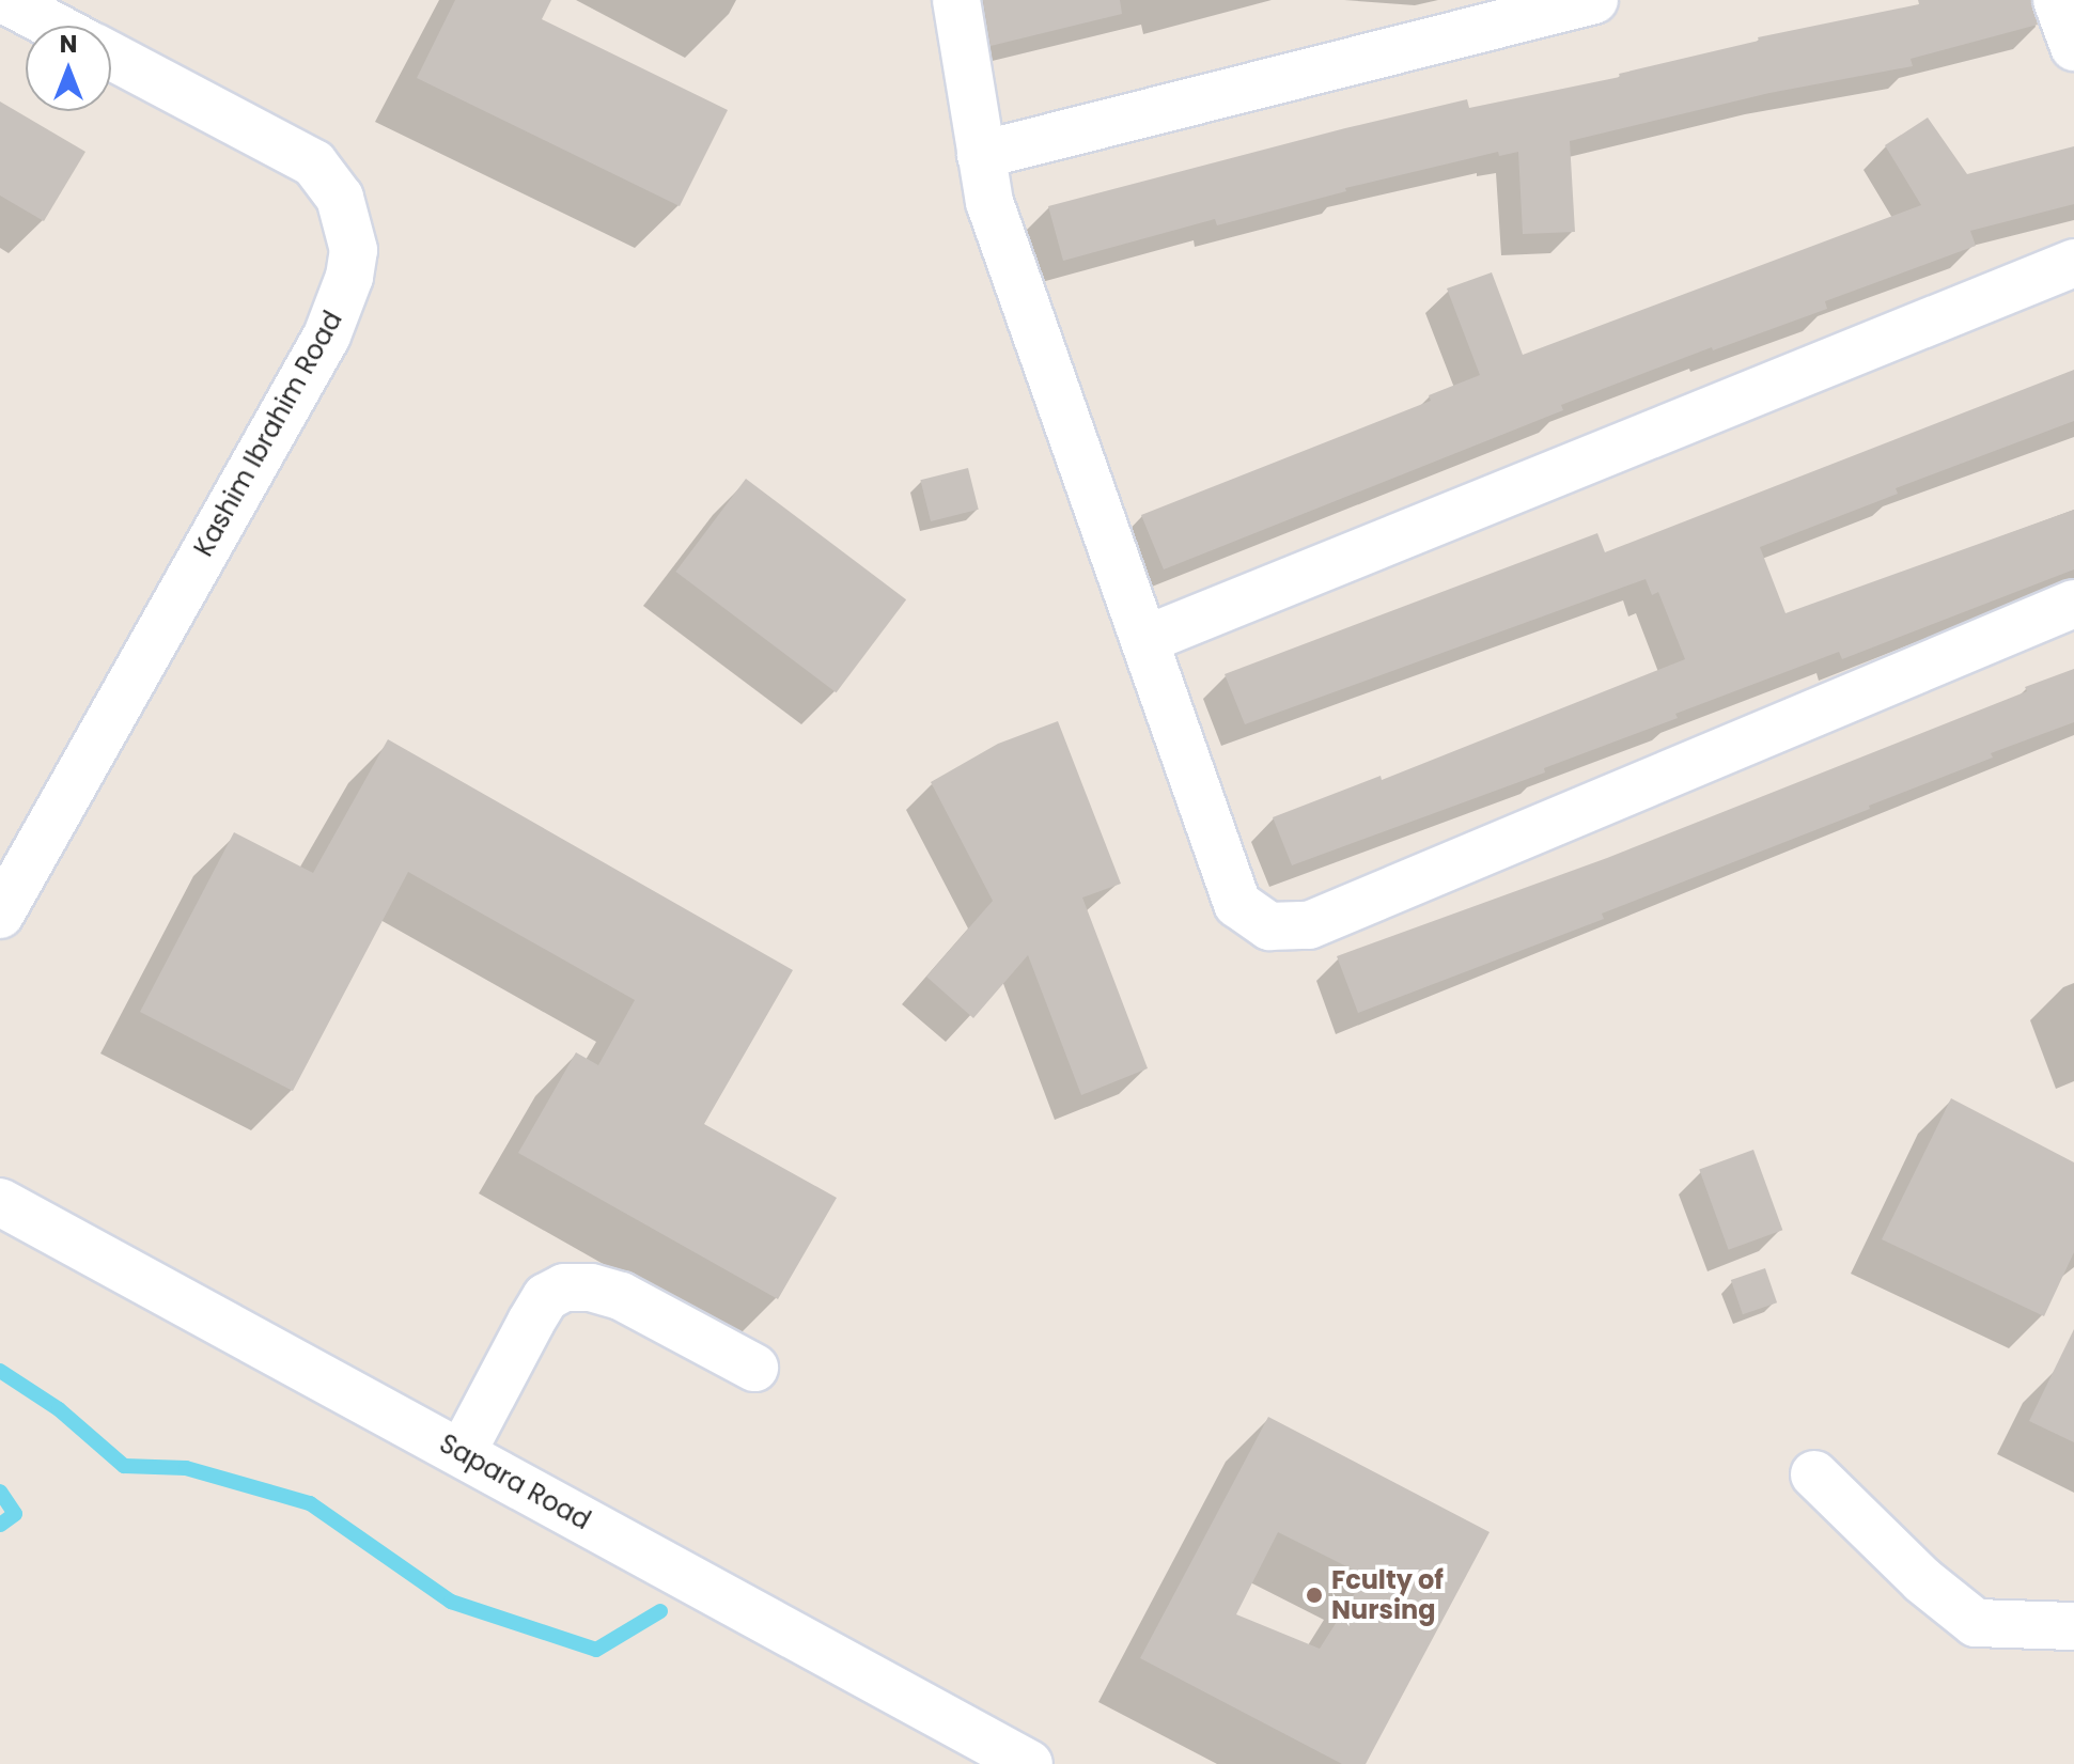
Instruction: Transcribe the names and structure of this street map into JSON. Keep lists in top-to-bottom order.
{
  "streets": {
    "street": ["Kashim Ibrahim Road", "Sapara Road"]
  },
  "places": ["Fculty of Nursing"],
  "north": "top"
}
